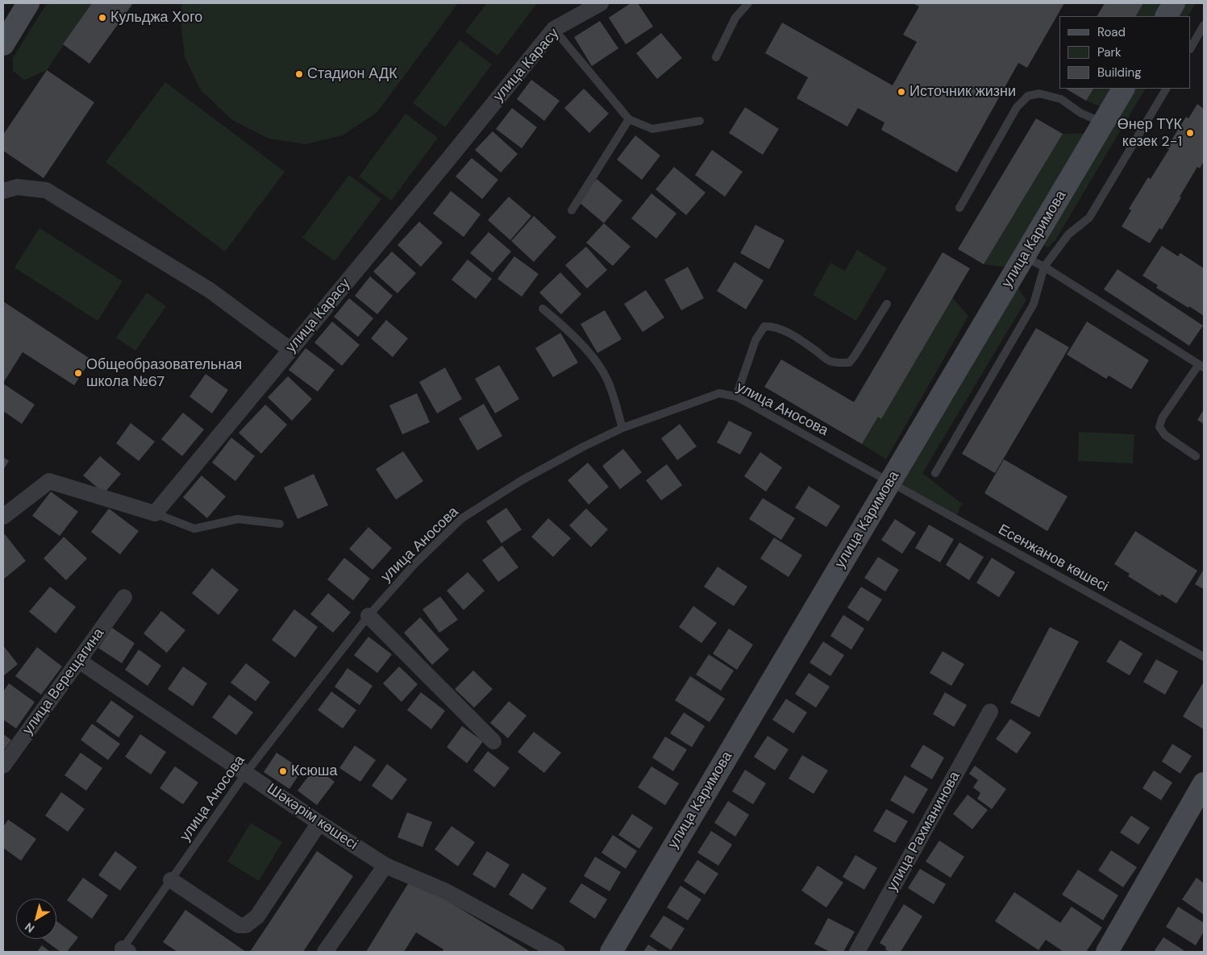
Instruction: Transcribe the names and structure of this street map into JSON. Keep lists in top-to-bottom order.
{
  "streets": {
    "street": [
      "улица Карасу",
      "улица Каримова",
      "улица Верещагина",
      "Шәкәрім көшесі",
      "улица Рахманинова"
    ],
    "lane": ["улица Аносова", "Есенжанов көшесі"]
  },
  "crossings": [
    ["улица Каримова", "улица Аносова"],
    ["улица Каримова", "Есенжанов көшесі"],
    ["улица Аносова", "Есенжанов көшесі"],
    ["улица Аносова", "Шәкәрім көшесі"],
    ["улица Верещагина", "Шәкәрім көшесі"]
  ],
  "places": [
    "Кульджа Хого",
    "Стадион АДК",
    "Источник жизни",
    "Өнер ТҮК кезек 2-1",
    "Общеобразовательная школа №67",
    "Ксюша"
  ],
  "legend": ["Road", "Park", "Building"],
  "north": "bottom left"
}
